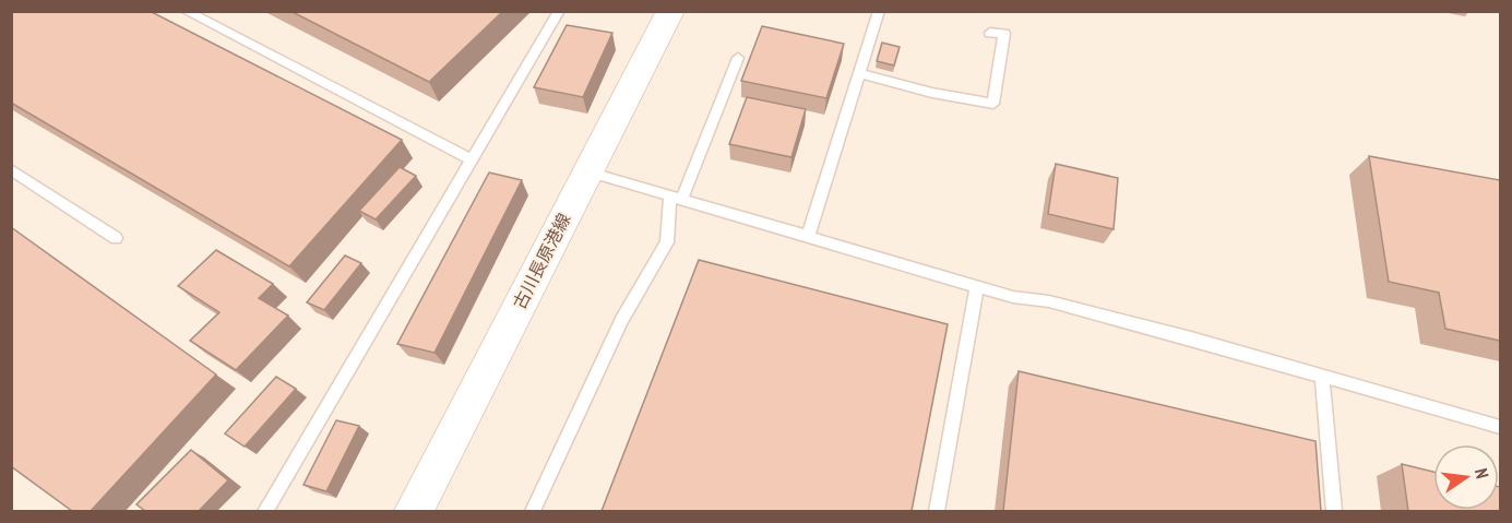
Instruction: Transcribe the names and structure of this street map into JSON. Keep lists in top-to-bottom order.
{
  "streets": {
    "main road": ["古川長原港線"]
  },
  "north": "right"
}
